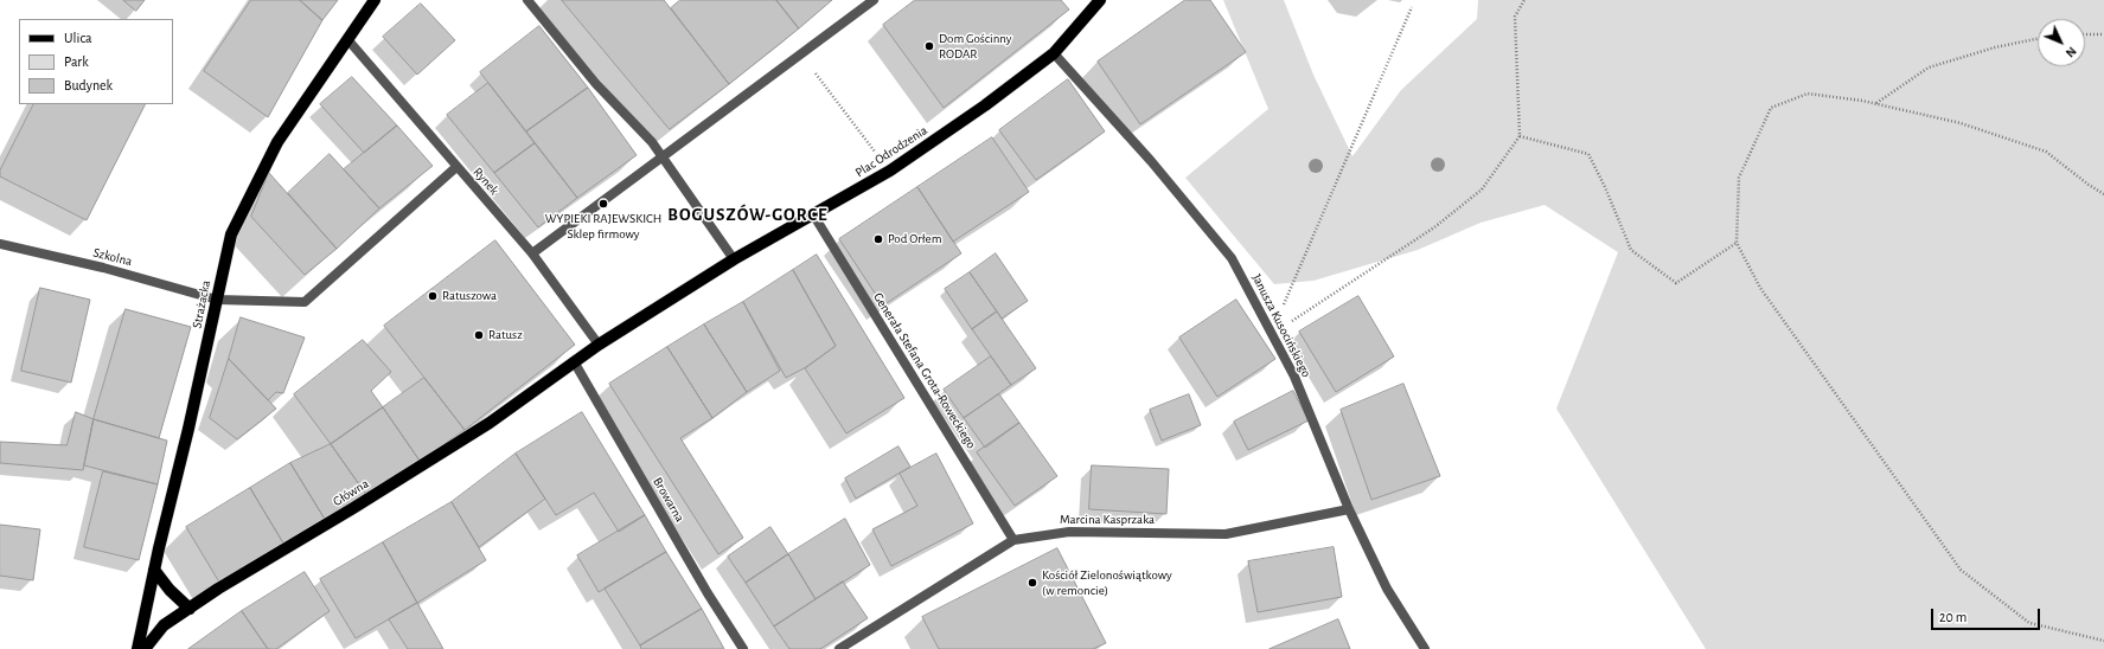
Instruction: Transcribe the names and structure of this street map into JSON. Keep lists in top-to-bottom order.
{
  "streets": {
    "main road": ["Plac Odrodzenia", "Strażacka", "Główna"],
    "street": [
      "Rynek",
      "Szkolna",
      "Janusza Kusocińskiego",
      "Generała Stefana Grota-Roweckiego",
      "Browarna",
      "Marcina Kasprzaka"
    ]
  },
  "crossings": [
    ["Plac Odrodzenia", "Rynek"],
    ["Plac Odrodzenia", "Janusza Kusocińskiego"],
    ["Plac Odrodzenia", "Generała Stefana Grota-Roweckiego"],
    ["Plac Odrodzenia", "Główna"],
    ["Plac Odrodzenia", "Browarna"],
    ["Rynek", "Szkolna"],
    ["Rynek", "Strażacka"],
    ["Szkolna", "Strażacka"],
    ["Janusza Kusocińskiego", "Marcina Kasprzaka"],
    ["Generała Stefana Grota-Roweckiego", "Marcina Kasprzaka"],
    ["Główna", "Browarna"]
  ],
  "districts": ["BOGUSZÓW-GORCE"],
  "places": [
    "Dom Gościnny RODAR",
    "WYPIEKI RAJEWSKICH Sklep firmowy",
    "Pod Orłem",
    "Ratuszowa",
    "Ratusz",
    "Kościół Zielonoświątkowy (w remoncie)"
  ],
  "legend": ["Ulica", "Park", "Budynek"],
  "scale_bar": "20 m",
  "north": "bottom right"
}
